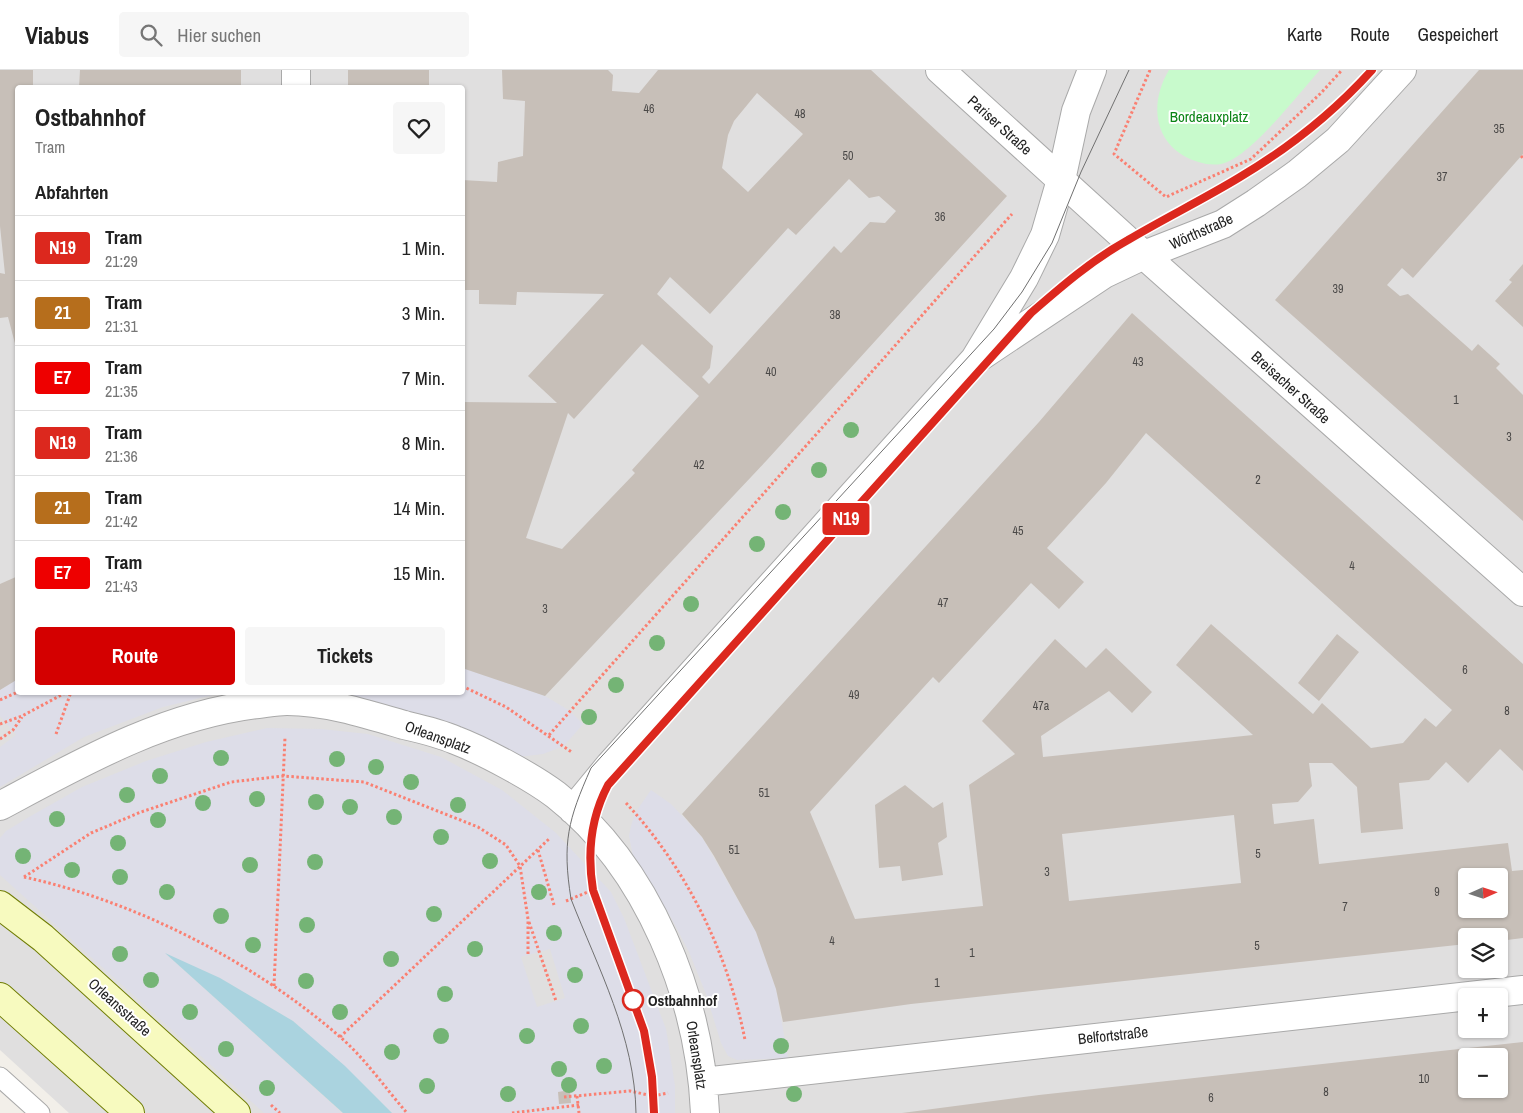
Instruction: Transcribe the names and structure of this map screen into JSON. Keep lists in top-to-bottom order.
{
  "streets": {
    "main road": ["Orleansstraße"],
    "street": [
      "Pariser Straße",
      "Wörthstraße",
      "Breisacher Straße",
      "Orleansplatz",
      "Belfortstraße"
    ]
  },
  "crossings": [
    ["Pariser Straße", "Wörthstraße"],
    ["Pariser Straße", "Breisacher Straße"],
    ["Wörthstraße", "Breisacher Straße"],
    ["Wörthstraße", "Orleansplatz"],
    ["Orleansplatz", "Belfortstraße"]
  ],
  "parks": ["Bordeauxplatz"],
  "places": ["Ostbahnhof"],
  "lines": ["tram line N19"],
  "house_numbers": [
    "46",
    "48",
    "35",
    "50",
    "37",
    "36",
    "39",
    "38",
    "43",
    "40",
    "1",
    "3",
    "42",
    "2",
    "45",
    "4",
    "47",
    "3",
    "6",
    "49",
    "47a",
    "8",
    "51",
    "51",
    "5",
    "3",
    "9",
    "7",
    "4",
    "5",
    "1",
    "1",
    "10",
    "8",
    "6"
  ],
  "north": "right",
  "page": {
    "header": "Viabus",
    "search": "Hier suchen",
    "nav": ["Karte", "Route", "Gespeichert"],
    "on_map": "N19",
    "heading": [
      ["Ostbahnhof", "Tram"],
      "Abfahrten"
    ],
    "list": [
      {
        "mark": "N19",
        "name": "Tram",
        "note": "21:29",
        "value": "1 Min."
      },
      {
        "mark": "21",
        "name": "Tram",
        "note": "21:31",
        "value": "3 Min."
      },
      {
        "mark": "E7",
        "name": "Tram",
        "note": "21:35",
        "value": "7 Min."
      },
      {
        "mark": "N19",
        "name": "Tram",
        "note": "21:36",
        "value": "8 Min."
      },
      {
        "mark": "21",
        "name": "Tram",
        "note": "21:42",
        "value": "14 Min."
      },
      {
        "mark": "E7",
        "name": "Tram",
        "note": "21:43",
        "value": "15 Min."
      }
    ],
    "buttons": ["Route", "Tickets"],
    "map_buttons": ["+", "−"]
  }
}
